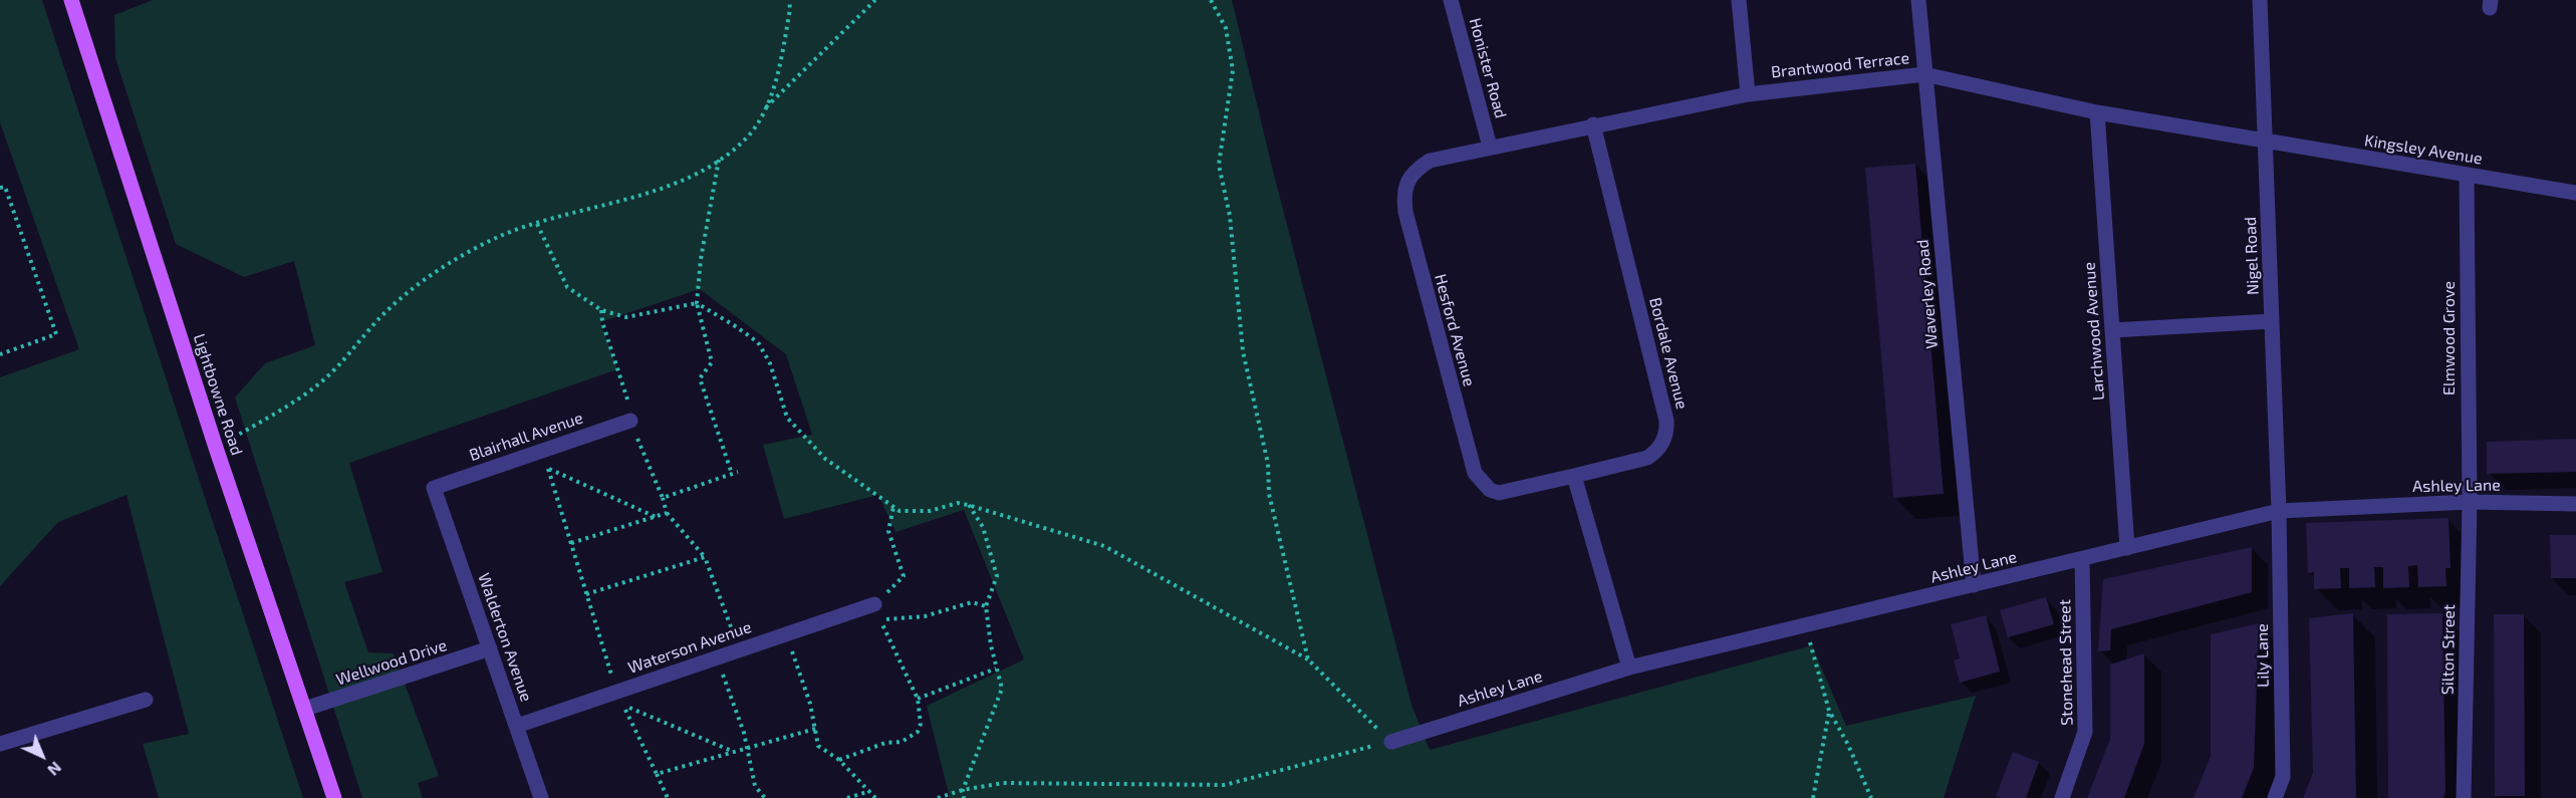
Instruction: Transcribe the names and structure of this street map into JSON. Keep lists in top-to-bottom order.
{
  "streets": {
    "main road": ["Lightbowne Road"],
    "street": [
      "Brantwood Terrace",
      "Honister Road",
      "Kingsley Avenue",
      "Nigel Road",
      "Waverley Road",
      "Hesford Avenue",
      "Larchwood Avenue",
      "Elmwood Grove",
      "Bordale Avenue",
      "Blairhall Avenue",
      "Ashley Lane",
      "Walderton Avenue",
      "Waterson Avenue",
      "Silton Street",
      "Lily Lane",
      "Wellwood Drive",
      "Stonehead Street"
    ]
  },
  "crossings": [
    ["Brantwood Terrace", "Honister Road"],
    ["Brantwood Terrace", "Kingsley Avenue"],
    ["Brantwood Terrace", "Nigel Road"],
    ["Brantwood Terrace", "Waverley Road"],
    ["Brantwood Terrace", "Hesford Avenue"],
    ["Brantwood Terrace", "Larchwood Avenue"],
    ["Brantwood Terrace", "Bordale Avenue"],
    ["Honister Road", "Hesford Avenue"],
    ["Kingsley Avenue", "Nigel Road"],
    ["Kingsley Avenue", "Elmwood Grove"],
    ["Nigel Road", "Ashley Lane"],
    ["Nigel Road", "Lily Lane"],
    ["Waverley Road", "Ashley Lane"],
    ["Hesford Avenue", "Bordale Avenue"],
    ["Larchwood Avenue", "Ashley Lane"],
    ["Elmwood Grove", "Ashley Lane"],
    ["Elmwood Grove", "Silton Street"],
    ["Lightbowne Road", "Wellwood Drive"],
    ["Blairhall Avenue", "Walderton Avenue"],
    ["Ashley Lane", "Silton Street"],
    ["Ashley Lane", "Lily Lane"],
    ["Ashley Lane", "Stonehead Street"],
    ["Walderton Avenue", "Waterson Avenue"],
    ["Walderton Avenue", "Wellwood Drive"]
  ],
  "north": "bottom right"
}
